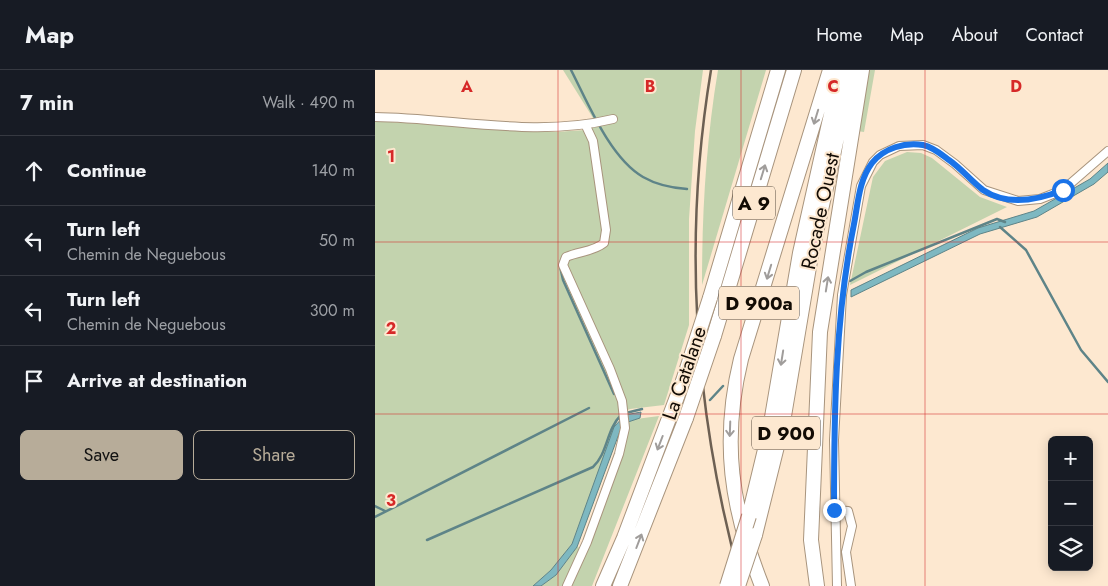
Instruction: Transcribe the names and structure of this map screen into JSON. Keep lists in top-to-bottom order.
{
  "streets": {
    "highway": [
      "A 9",
      "Rocade Ouest",
      "D 900a",
      "La Catalane",
      "D 900"
    ]
  },
  "crossings": [
    ["Rocade Ouest", "D 900a"],
    ["Rocade Ouest", "D 900"],
    ["D 900a", "D 900"]
  ],
  "page": {
    "header": "Map",
    "nav": [
      "Home",
      "Map",
      "About",
      "Contact"
    ],
    "heading": ["7 min", "Walk · 490 m"],
    "list": [
      ["Continue", "140 m"],
      ["Turn left", "Chemin de Neguebous", "50 m"],
      ["Turn left", "Chemin de Neguebous", "300 m"],
      "Arrive at destination"
    ],
    "buttons": ["Save", "Share"],
    "map_buttons": ["+", "−"]
  },
  "grid": {
    "columns": [
      "A",
      "B",
      "C",
      "D"
    ],
    "rows": ["1", "2", "3"]
  }
}
